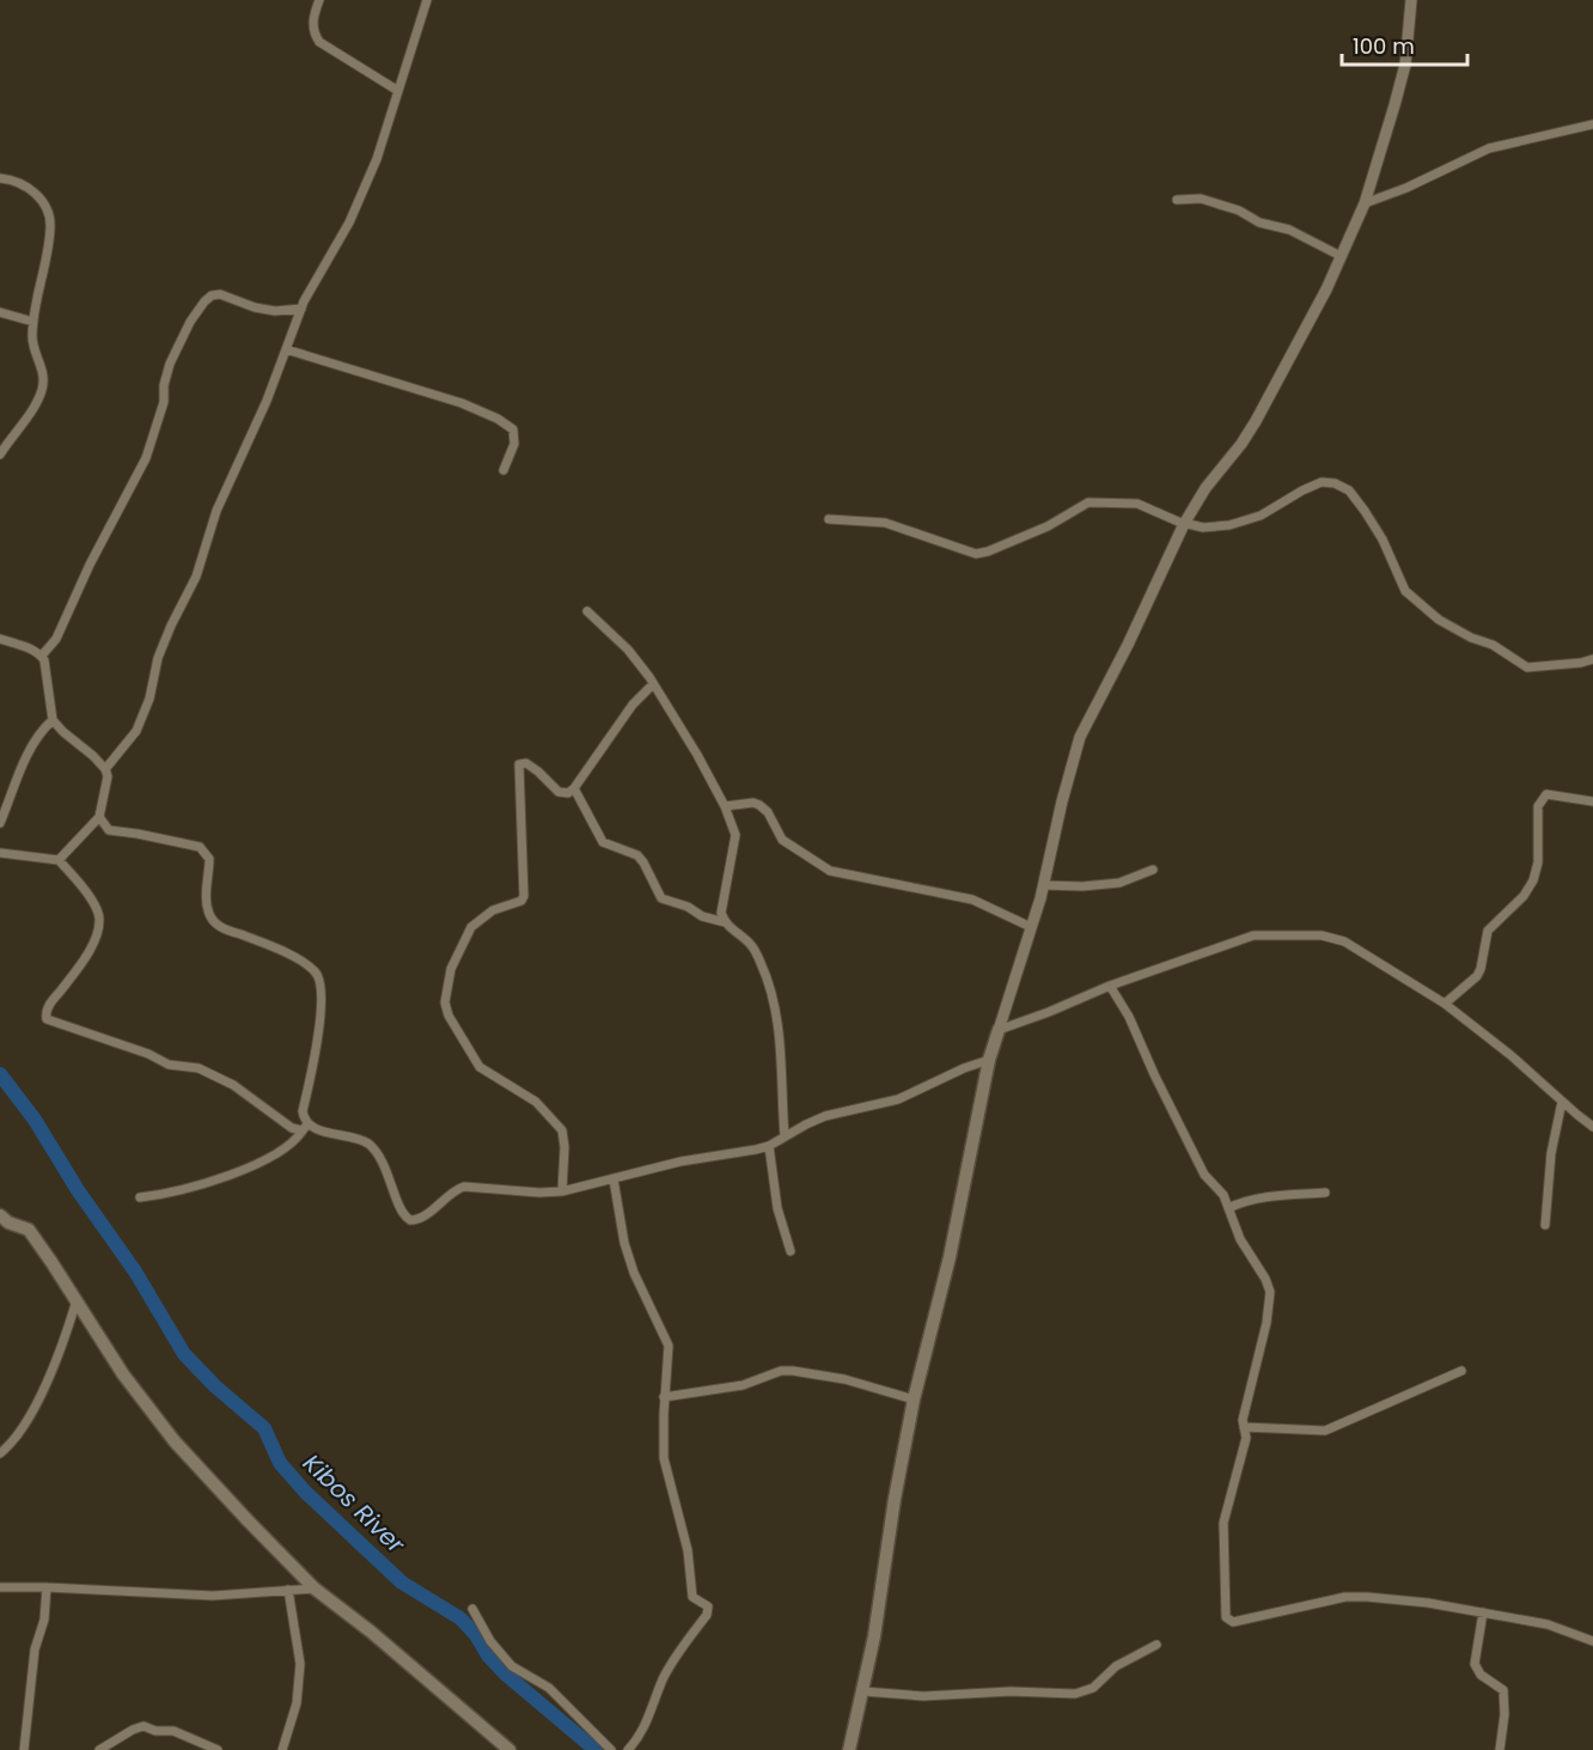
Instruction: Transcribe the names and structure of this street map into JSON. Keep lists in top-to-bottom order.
{
  "water": ["Kibos River"],
  "scale_bar": "100 m"
}
